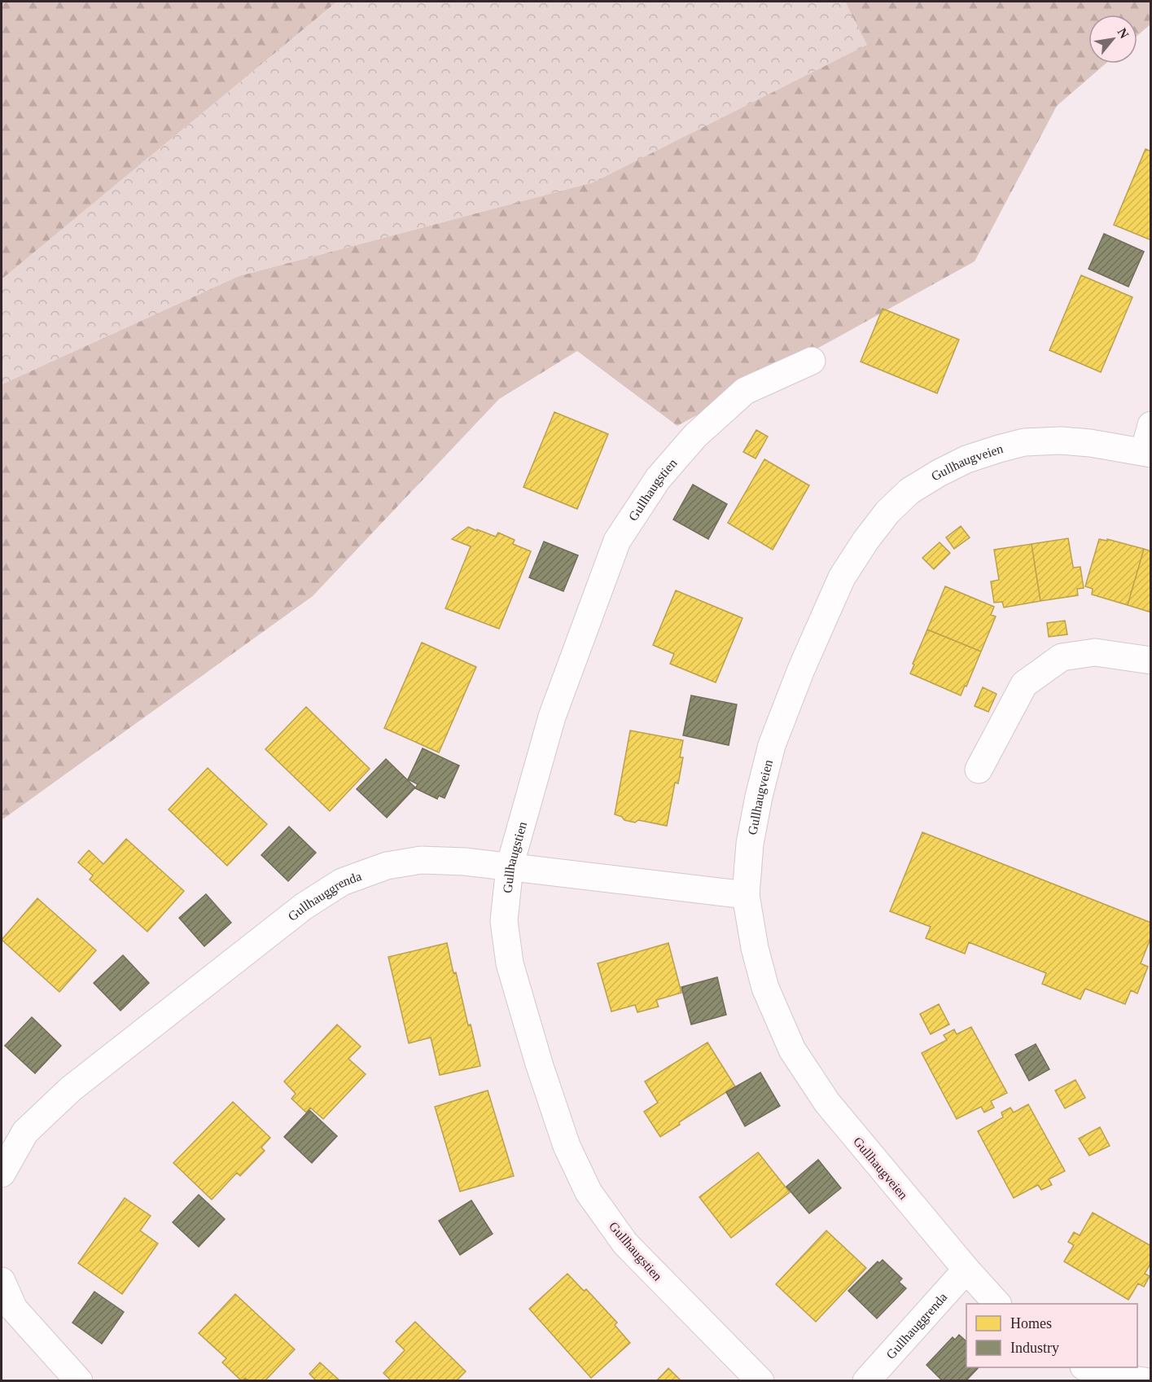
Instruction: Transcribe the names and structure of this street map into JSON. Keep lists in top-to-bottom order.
{
  "streets": {
    "street": ["Gullhaugveien", "Gullhaugstien", "Gullhauggrenda"]
  },
  "crossings": [
    ["Gullhaugveien", "Gullhauggrenda"],
    ["Gullhaugstien", "Gullhauggrenda"]
  ],
  "legend": ["Homes", "Industry"],
  "north": "top right"
}
